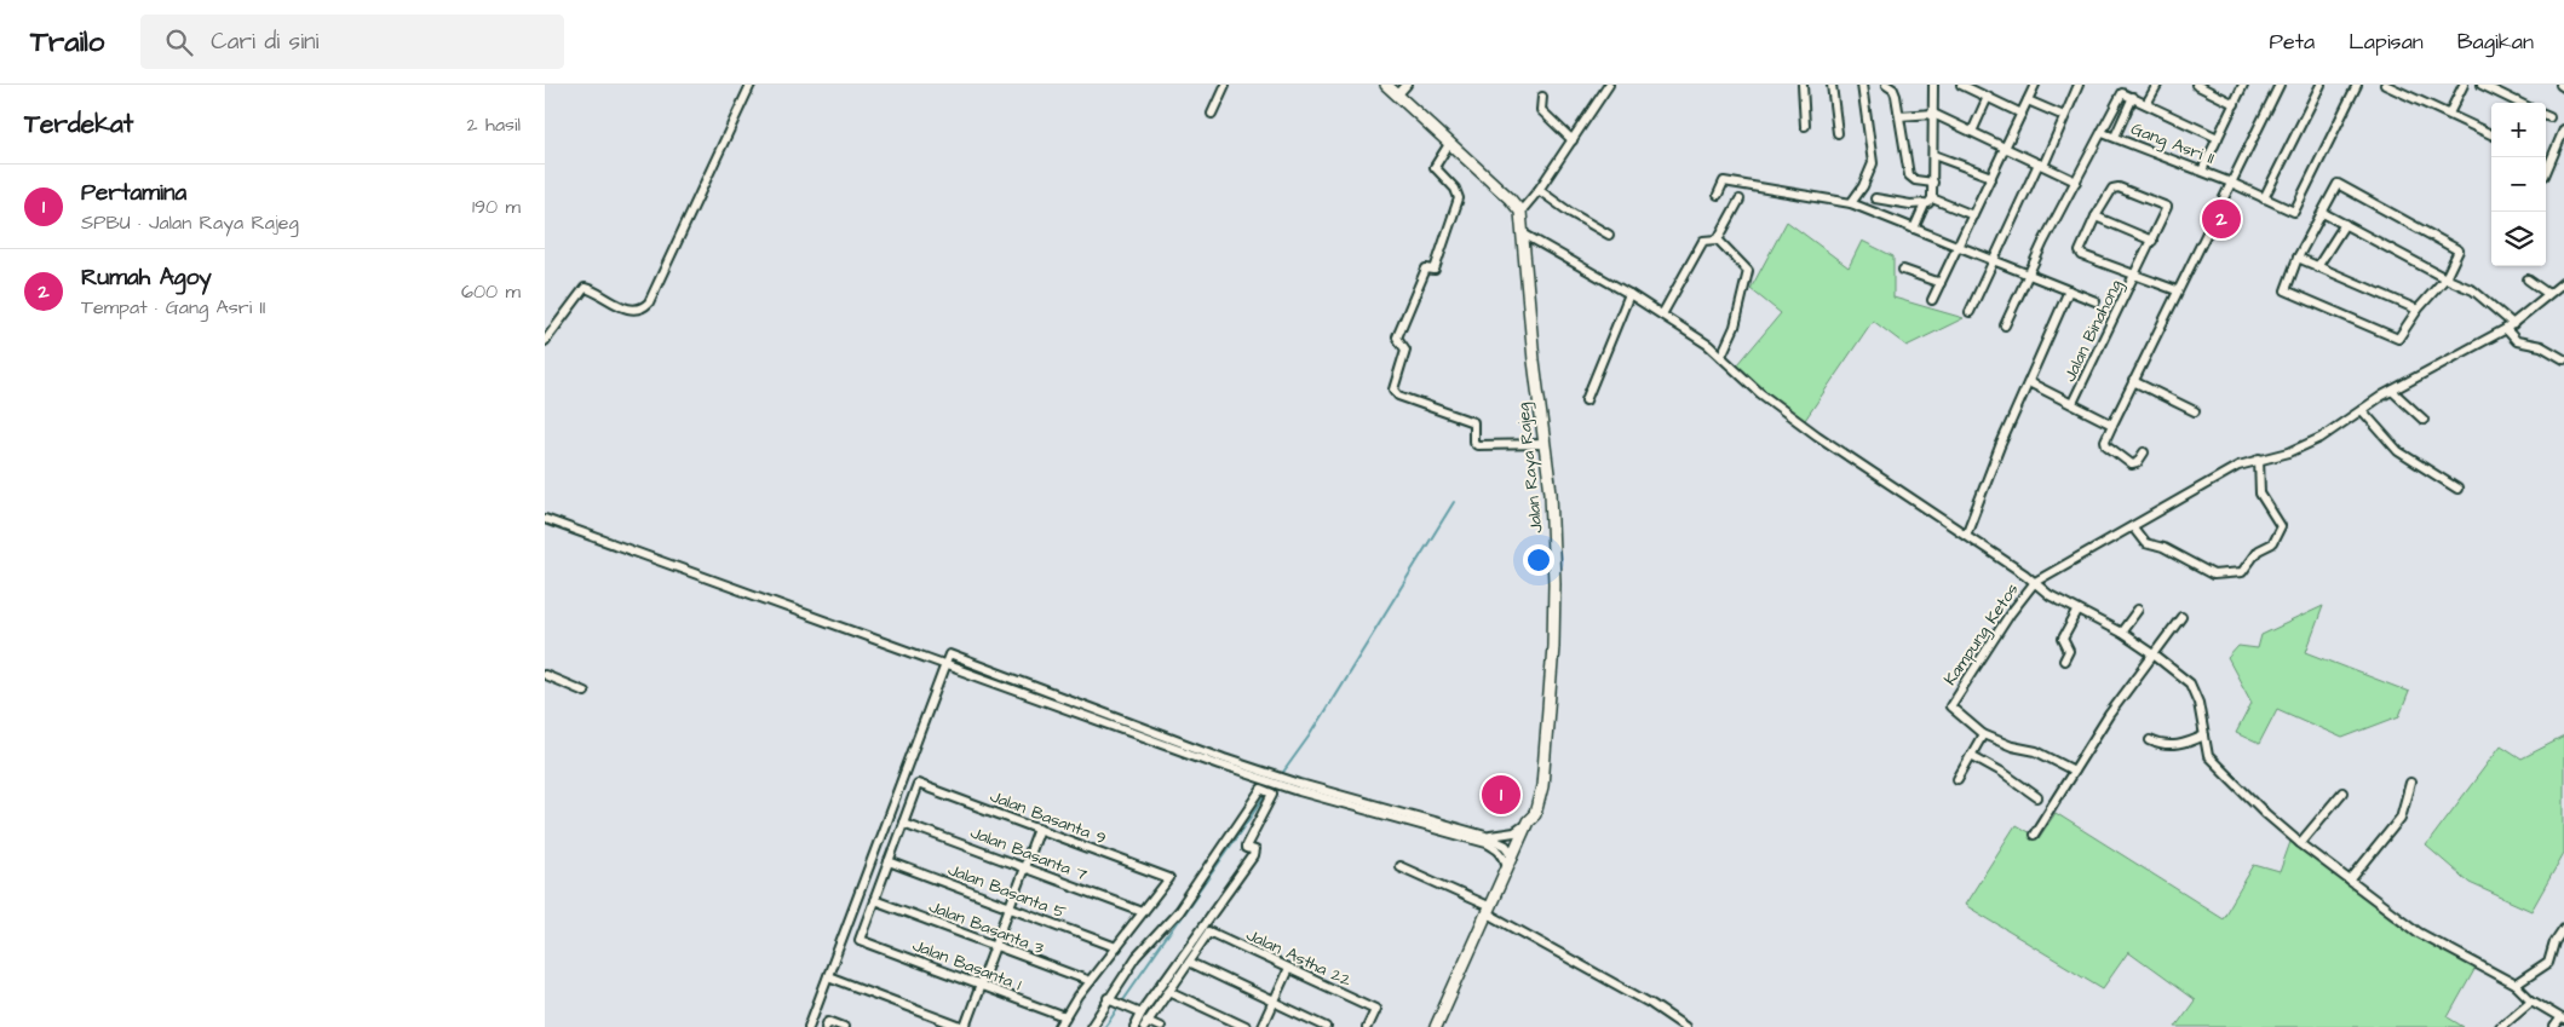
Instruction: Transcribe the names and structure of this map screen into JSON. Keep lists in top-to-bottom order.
{
  "streets": {
    "main road": ["Jalan Raya Rajeg"],
    "street": [
      "Gang Asri II",
      "Jalan Binahong",
      "Kampung Ketos",
      "Jalan Basanta 9",
      "Jalan Basanta 7",
      "Jalan Basanta 5",
      "Jalan Basanta 3",
      "Jalan Astha 22",
      "Jalan Basanta 1"
    ]
  },
  "crossings": [
    ["Jalan Basanta 9", "Jalan Basanta 7"],
    ["Jalan Basanta 3", "Jalan Basanta 1"]
  ],
  "page": {
    "header": "Trailo",
    "search": "Cari di sini",
    "nav": ["Peta", "Lapisan", "Bagikan"],
    "heading": ["Terdekat", "2 hasil"],
    "map_buttons": ["+", "−"],
    "list": [
      {
        "mark": "1",
        "name": "Pertamina",
        "note": "SPBU · Jalan Raya Rajeg",
        "value": "190 m"
      },
      {
        "mark": "2",
        "name": "Rumah Agoy",
        "note": "Tempat · Gang Asri II",
        "value": "600 m"
      }
    ],
    "pins": ["2", "1"]
  }
}
